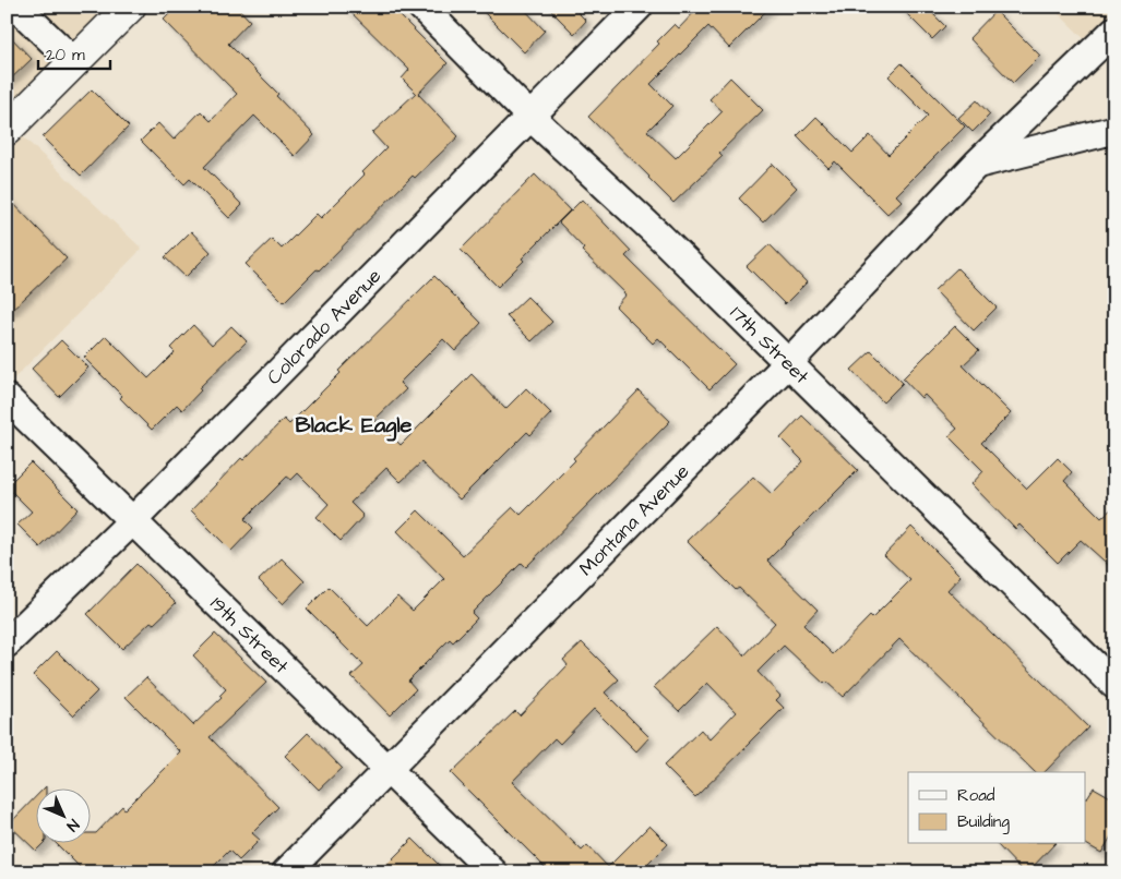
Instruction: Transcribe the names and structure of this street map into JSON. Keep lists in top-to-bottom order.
{
  "streets": {
    "street": [
      "Colorado Avenue",
      "17th Street",
      "Montana Avenue",
      "19th Street"
    ]
  },
  "crossings": [
    ["Colorado Avenue", "17th Street"],
    ["Colorado Avenue", "19th Street"],
    ["17th Street", "Montana Avenue"],
    ["Montana Avenue", "19th Street"]
  ],
  "districts": ["Black Eagle"],
  "legend": ["Road", "Building"],
  "scale_bar": "20 m",
  "north": "bottom right"
}
